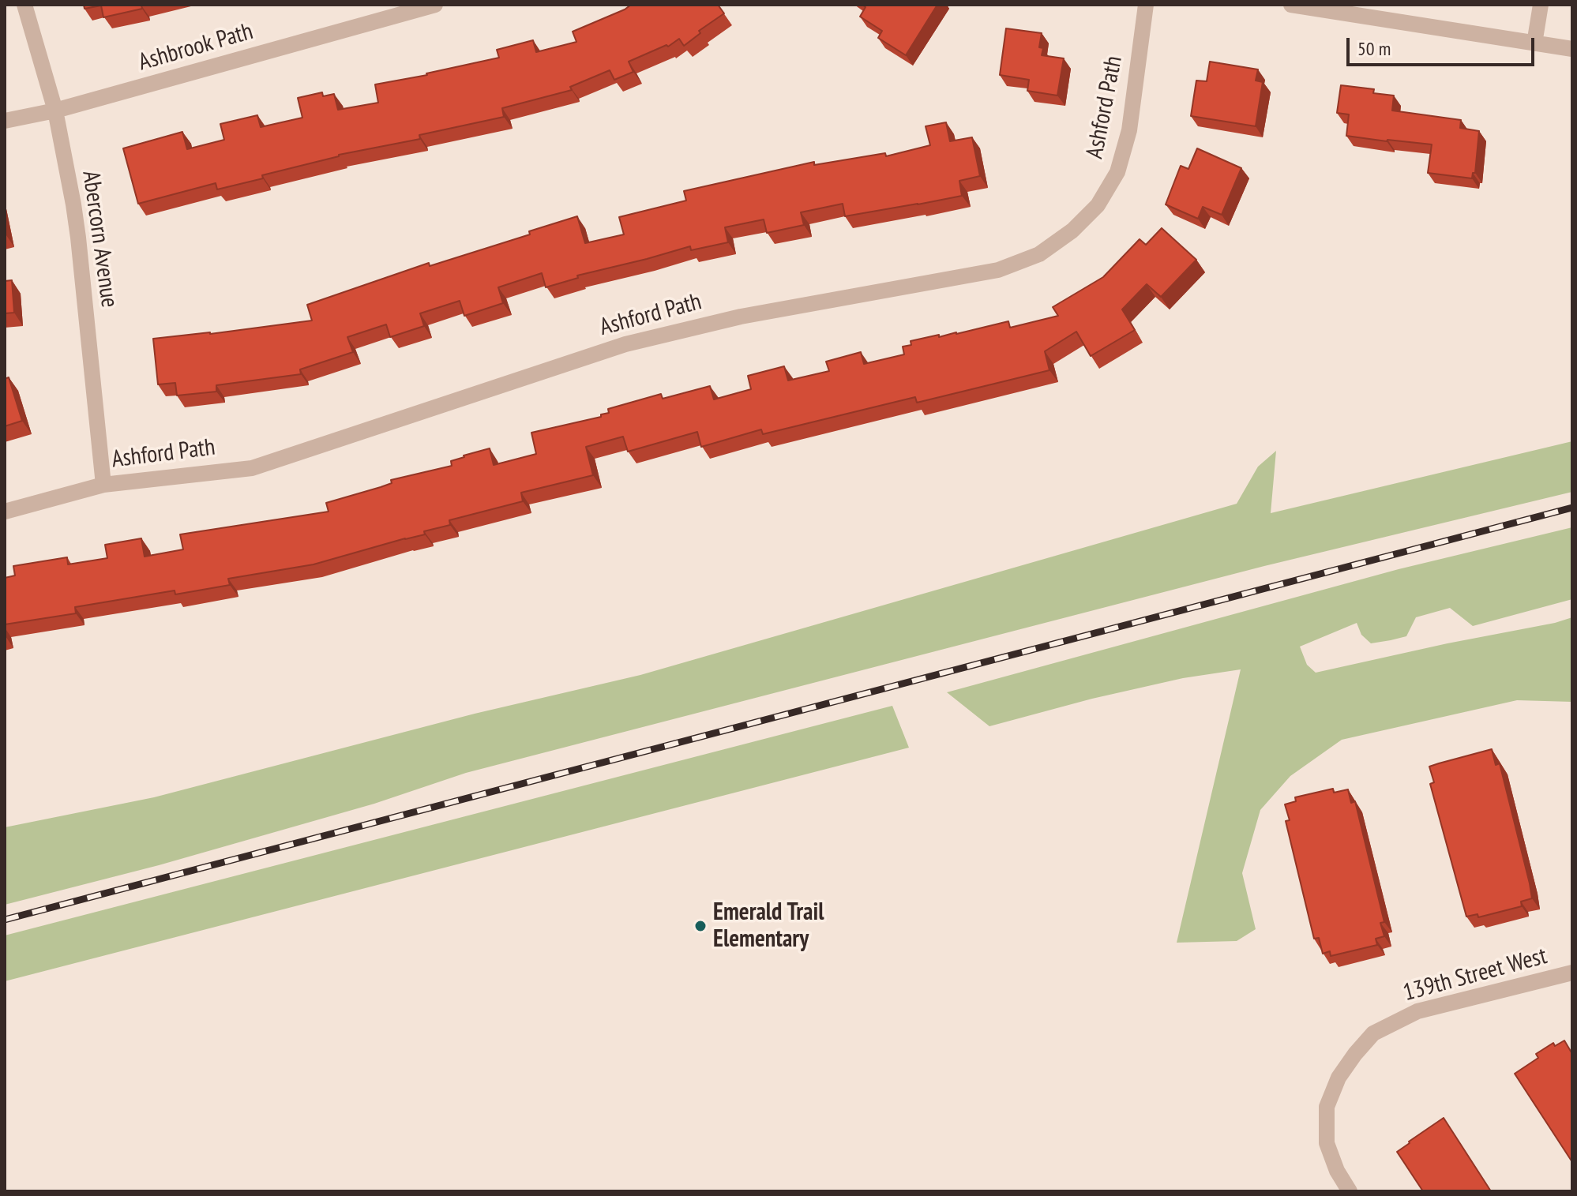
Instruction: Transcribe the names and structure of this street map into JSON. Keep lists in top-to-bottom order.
{
  "streets": {
    "street": [
      "Ashbrook Path",
      "Ashford Path",
      "Abercorn Avenue",
      "139th Street West"
    ]
  },
  "crossings": [
    ["Ashbrook Path", "Abercorn Avenue"],
    ["Ashford Path", "Abercorn Avenue"]
  ],
  "places": ["Emerald Trail Elementary"],
  "scale_bar": "50 m"
}
